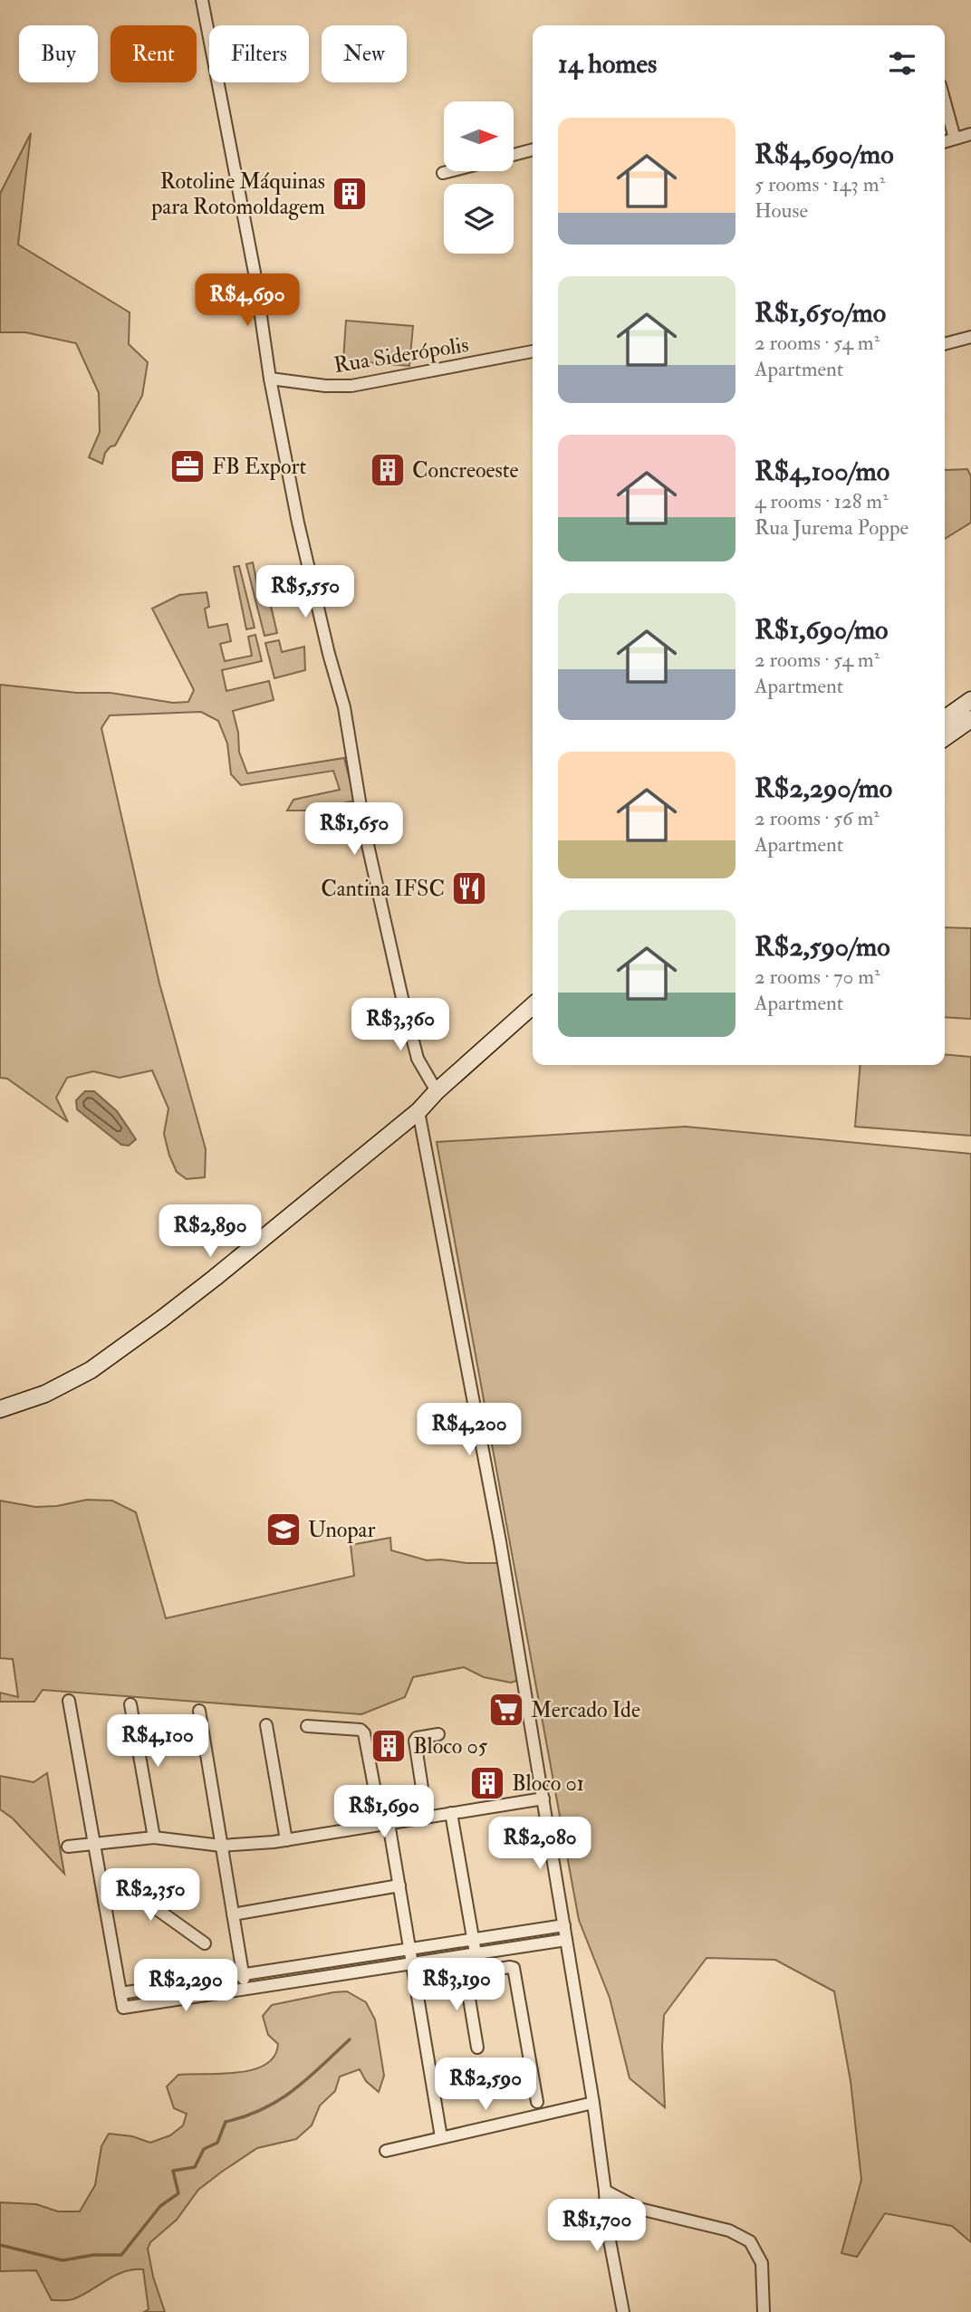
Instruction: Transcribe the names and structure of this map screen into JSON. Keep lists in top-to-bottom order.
{
  "streets": {
    "street": ["Rua Siderópolis"]
  },
  "places": {
    "building": [
      "Rotoline Máquinas para Rotomoldagem",
      "Concreoeste",
      "Bloco 05",
      "Bloco 01"
    ],
    "office": ["FB Export"],
    "restaurant": ["Cantina IFSC"],
    "school or university": ["Unopar"],
    "supermarket": ["Mercado Ide"]
  },
  "north": "right",
  "page": {
    "chip": [
      "Buy",
      "Rent",
      "Filters",
      "New"
    ],
    "heading": "14 homes",
    "list": [
      {
        "name": "R$4,690/mo",
        "note": "5 rooms · 143 m² · House"
      },
      {
        "name": "R$1,650/mo",
        "note": "2 rooms · 54 m² · Apartment"
      },
      {
        "name": "R$4,100/mo",
        "note": "4 rooms · 128 m² · Rua Jurema Poppe"
      },
      {
        "name": "R$1,690/mo",
        "note": "2 rooms · 54 m² · Apartment"
      },
      {
        "name": "R$2,290/mo",
        "note": "2 rooms · 56 m² · Apartment"
      },
      {
        "name": "R$2,590/mo",
        "note": "2 rooms · 70 m² · Apartment"
      }
    ],
    "price": [
      "R$4,690",
      "R$5,550",
      "R$1,650",
      "R$3,360",
      "R$2,890",
      "R$4,200",
      "R$4,100",
      "R$1,690",
      "R$2,080",
      "R$2,350",
      "R$3,190",
      "R$2,290",
      "R$2,590",
      "R$1,700"
    ]
  }
}
